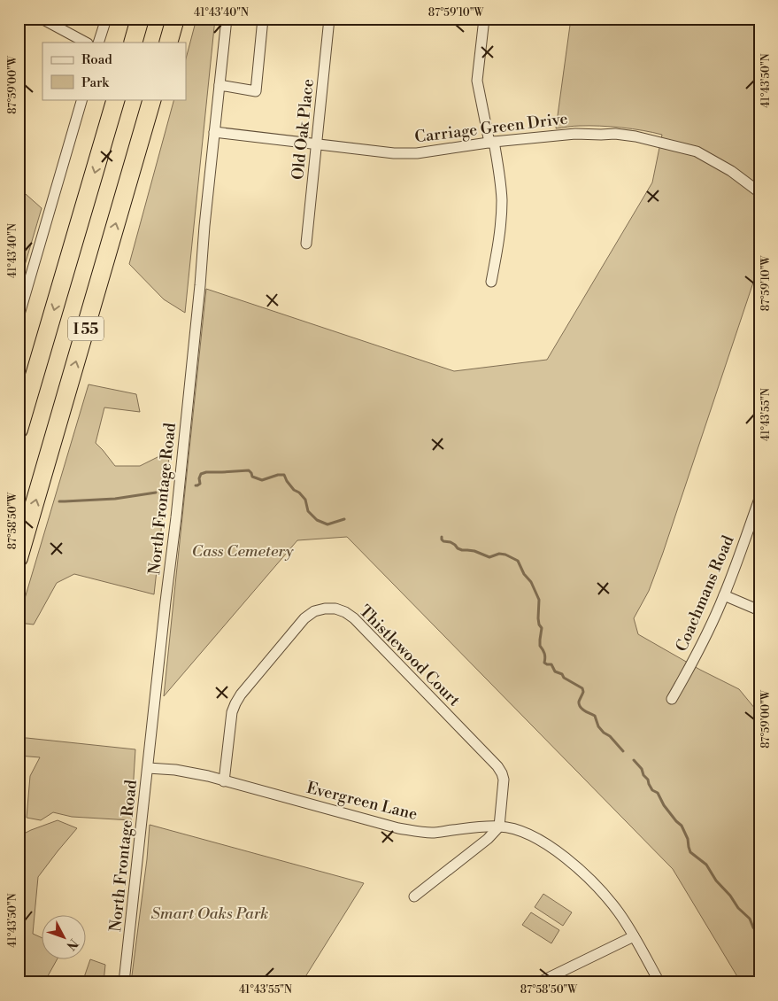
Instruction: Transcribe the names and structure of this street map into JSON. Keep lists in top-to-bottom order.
{
  "streets": {
    "highway": ["I 55"],
    "street": [
      "Carriage Green Drive",
      "Old Oak Place",
      "North Frontage Road",
      "Coachmans Road",
      "Thistlewood Court",
      "Evergreen Lane"
    ]
  },
  "crossings": [
    ["Carriage Green Drive", "Old Oak Place"],
    ["Carriage Green Drive", "North Frontage Road"],
    ["North Frontage Road", "Evergreen Lane"],
    ["Thistlewood Court", "Evergreen Lane"]
  ],
  "parks": ["Cass Cemetery", "Smart Oaks Park"],
  "legend": ["Road", "Park"],
  "north": "bottom right",
  "coordinates": [
    "41°43'40\"N",
    "87°59'10\"W",
    "41°43'50\"N",
    "87°59'00\"W",
    "41°43'55\"N",
    "87°58'50\"W"
  ]
}
